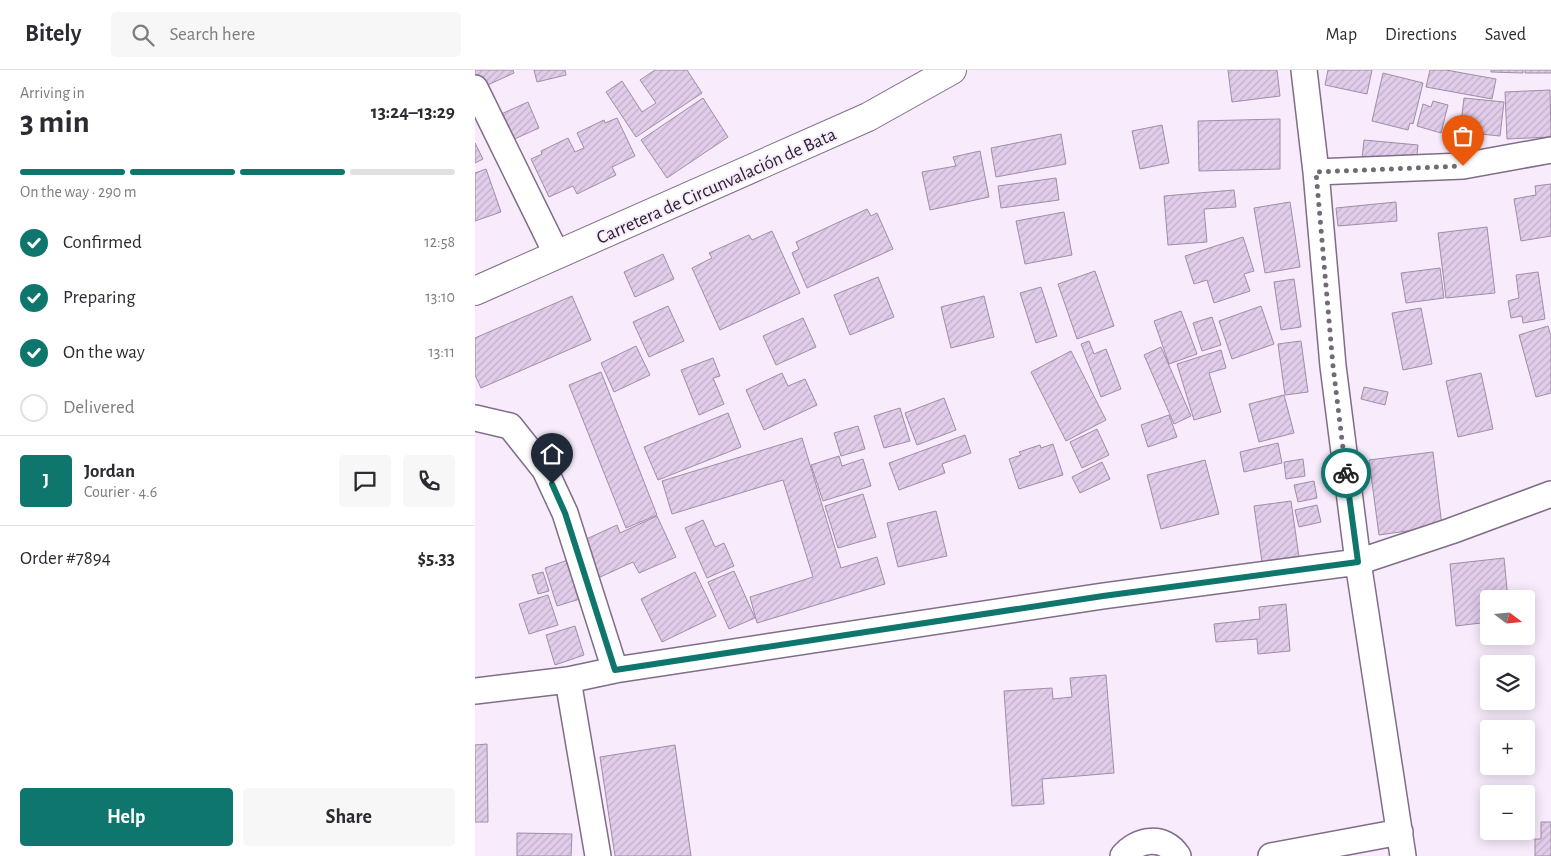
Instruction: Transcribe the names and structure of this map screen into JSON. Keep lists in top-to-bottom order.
{
  "streets": {
    "main road": ["Carretera de Circunvalación de Bata"]
  },
  "north": "right",
  "page": {
    "header": "Bitely",
    "search": "Search here",
    "nav": ["Map", "Directions", "Saved"],
    "heading": ["3 min", "Arriving in", "13:24–13:29"],
    "panel": [
      "Jordan",
      "Courier · 4.6",
      "Order #7894",
      "$5.33"
    ],
    "bar": "On the way · 290 m",
    "list": [
      ["Confirmed", "12:58"],
      ["Preparing", "13:10"],
      ["On the way", "13:11"],
      "Delivered"
    ],
    "round": "J",
    "map_buttons": ["+", "−"],
    "buttons": ["Help", "Share"]
  }
}
